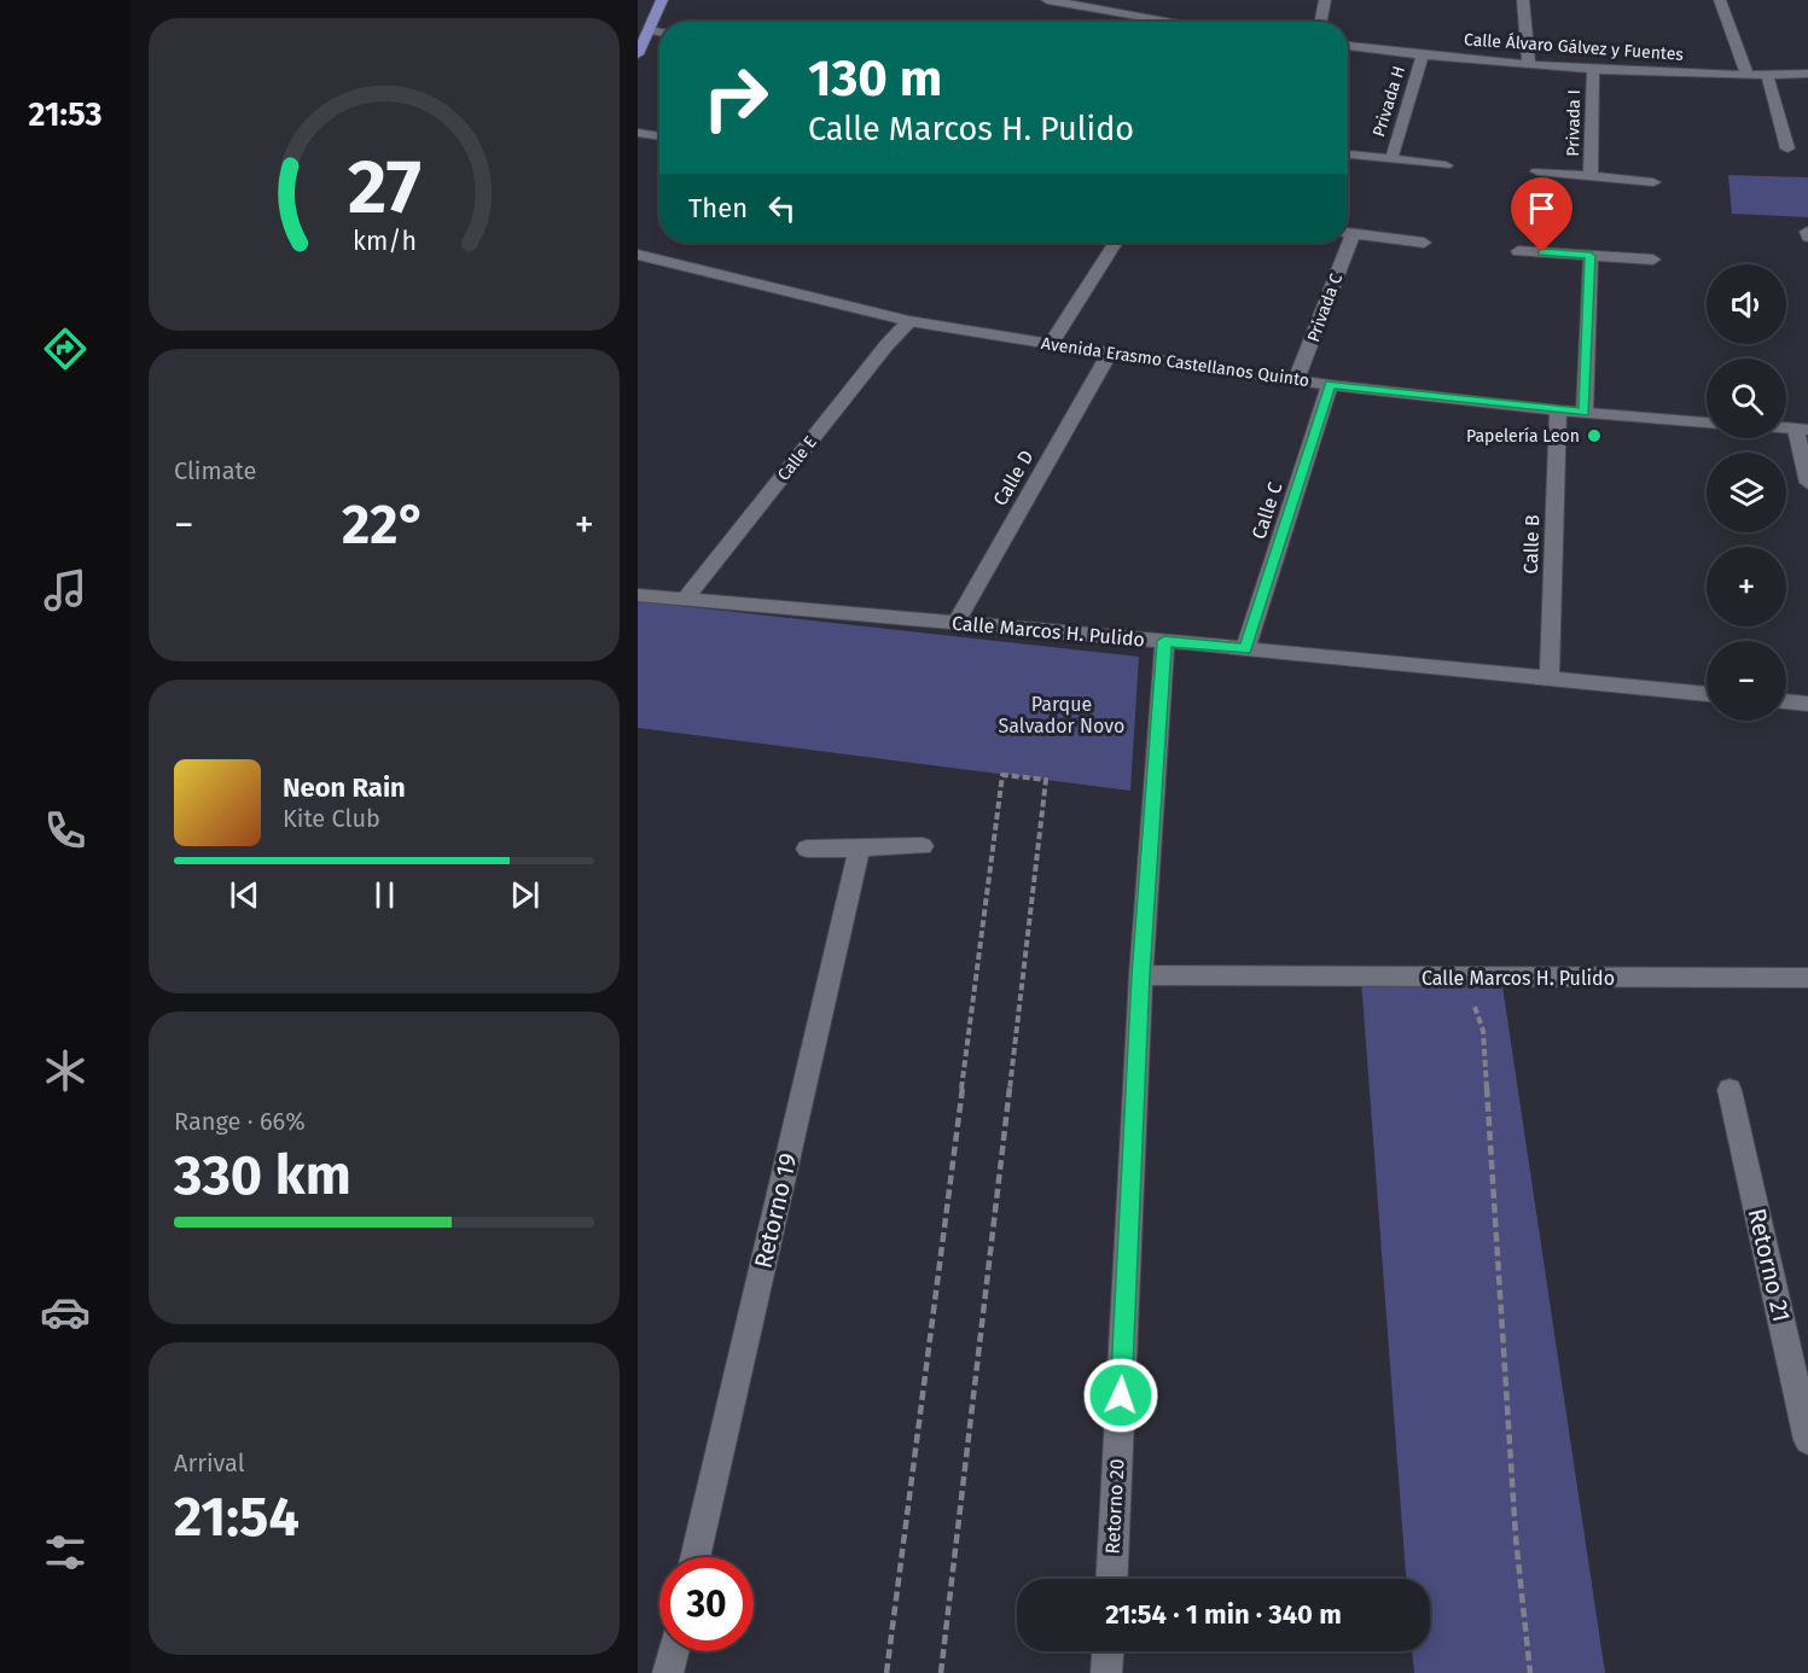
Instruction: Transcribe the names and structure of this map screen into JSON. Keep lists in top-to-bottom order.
{
  "streets": {
    "street": [
      "Calle Álvaro Gálvez y Fuentes",
      "Privada H",
      "Privada I",
      "Privada C",
      "Avenida Erasmo Castellanos Quinto",
      "Calle E",
      "Calle D",
      "Calle C",
      "Calle B",
      "Calle Marcos H. Pulido",
      "Retorno 19",
      "Retorno 21",
      "Retorno 20"
    ]
  },
  "crossings": [
    ["Calle Álvaro Gálvez y Fuentes", "Privada H"],
    ["Calle Álvaro Gálvez y Fuentes", "Privada I"],
    ["Privada C", "Avenida Erasmo Castellanos Quinto"],
    ["Avenida Erasmo Castellanos Quinto", "Calle E"],
    ["Avenida Erasmo Castellanos Quinto", "Calle D"],
    ["Avenida Erasmo Castellanos Quinto", "Calle C"],
    ["Avenida Erasmo Castellanos Quinto", "Calle B"],
    ["Calle E", "Calle Marcos H. Pulido"],
    ["Calle D", "Calle Marcos H. Pulido"],
    ["Calle C", "Calle Marcos H. Pulido"],
    ["Calle B", "Calle Marcos H. Pulido"],
    ["Calle Marcos H. Pulido", "Retorno 20"]
  ],
  "parks": ["Parque Salvador Novo"],
  "places": ["Papelería Leon"],
  "page": {
    "tabs": "21:53",
    "turn": ["130 m", "Calle Marcos H. Pulido"],
    "then": "Then",
    "map_buttons": ["+", "−"],
    "tile": [
      "Climate",
      ["Range · 66%", "330 km"],
      ["Arrival", "21:54"]
    ],
    "heat": ["−", "22°", "+"],
    "song": ["Neon Rain", "Kite Club"],
    "limit": "30",
    "trip": "21:54 · 1 min · 340 m",
    "gauge": ["27", "km/h"]
  }
}
